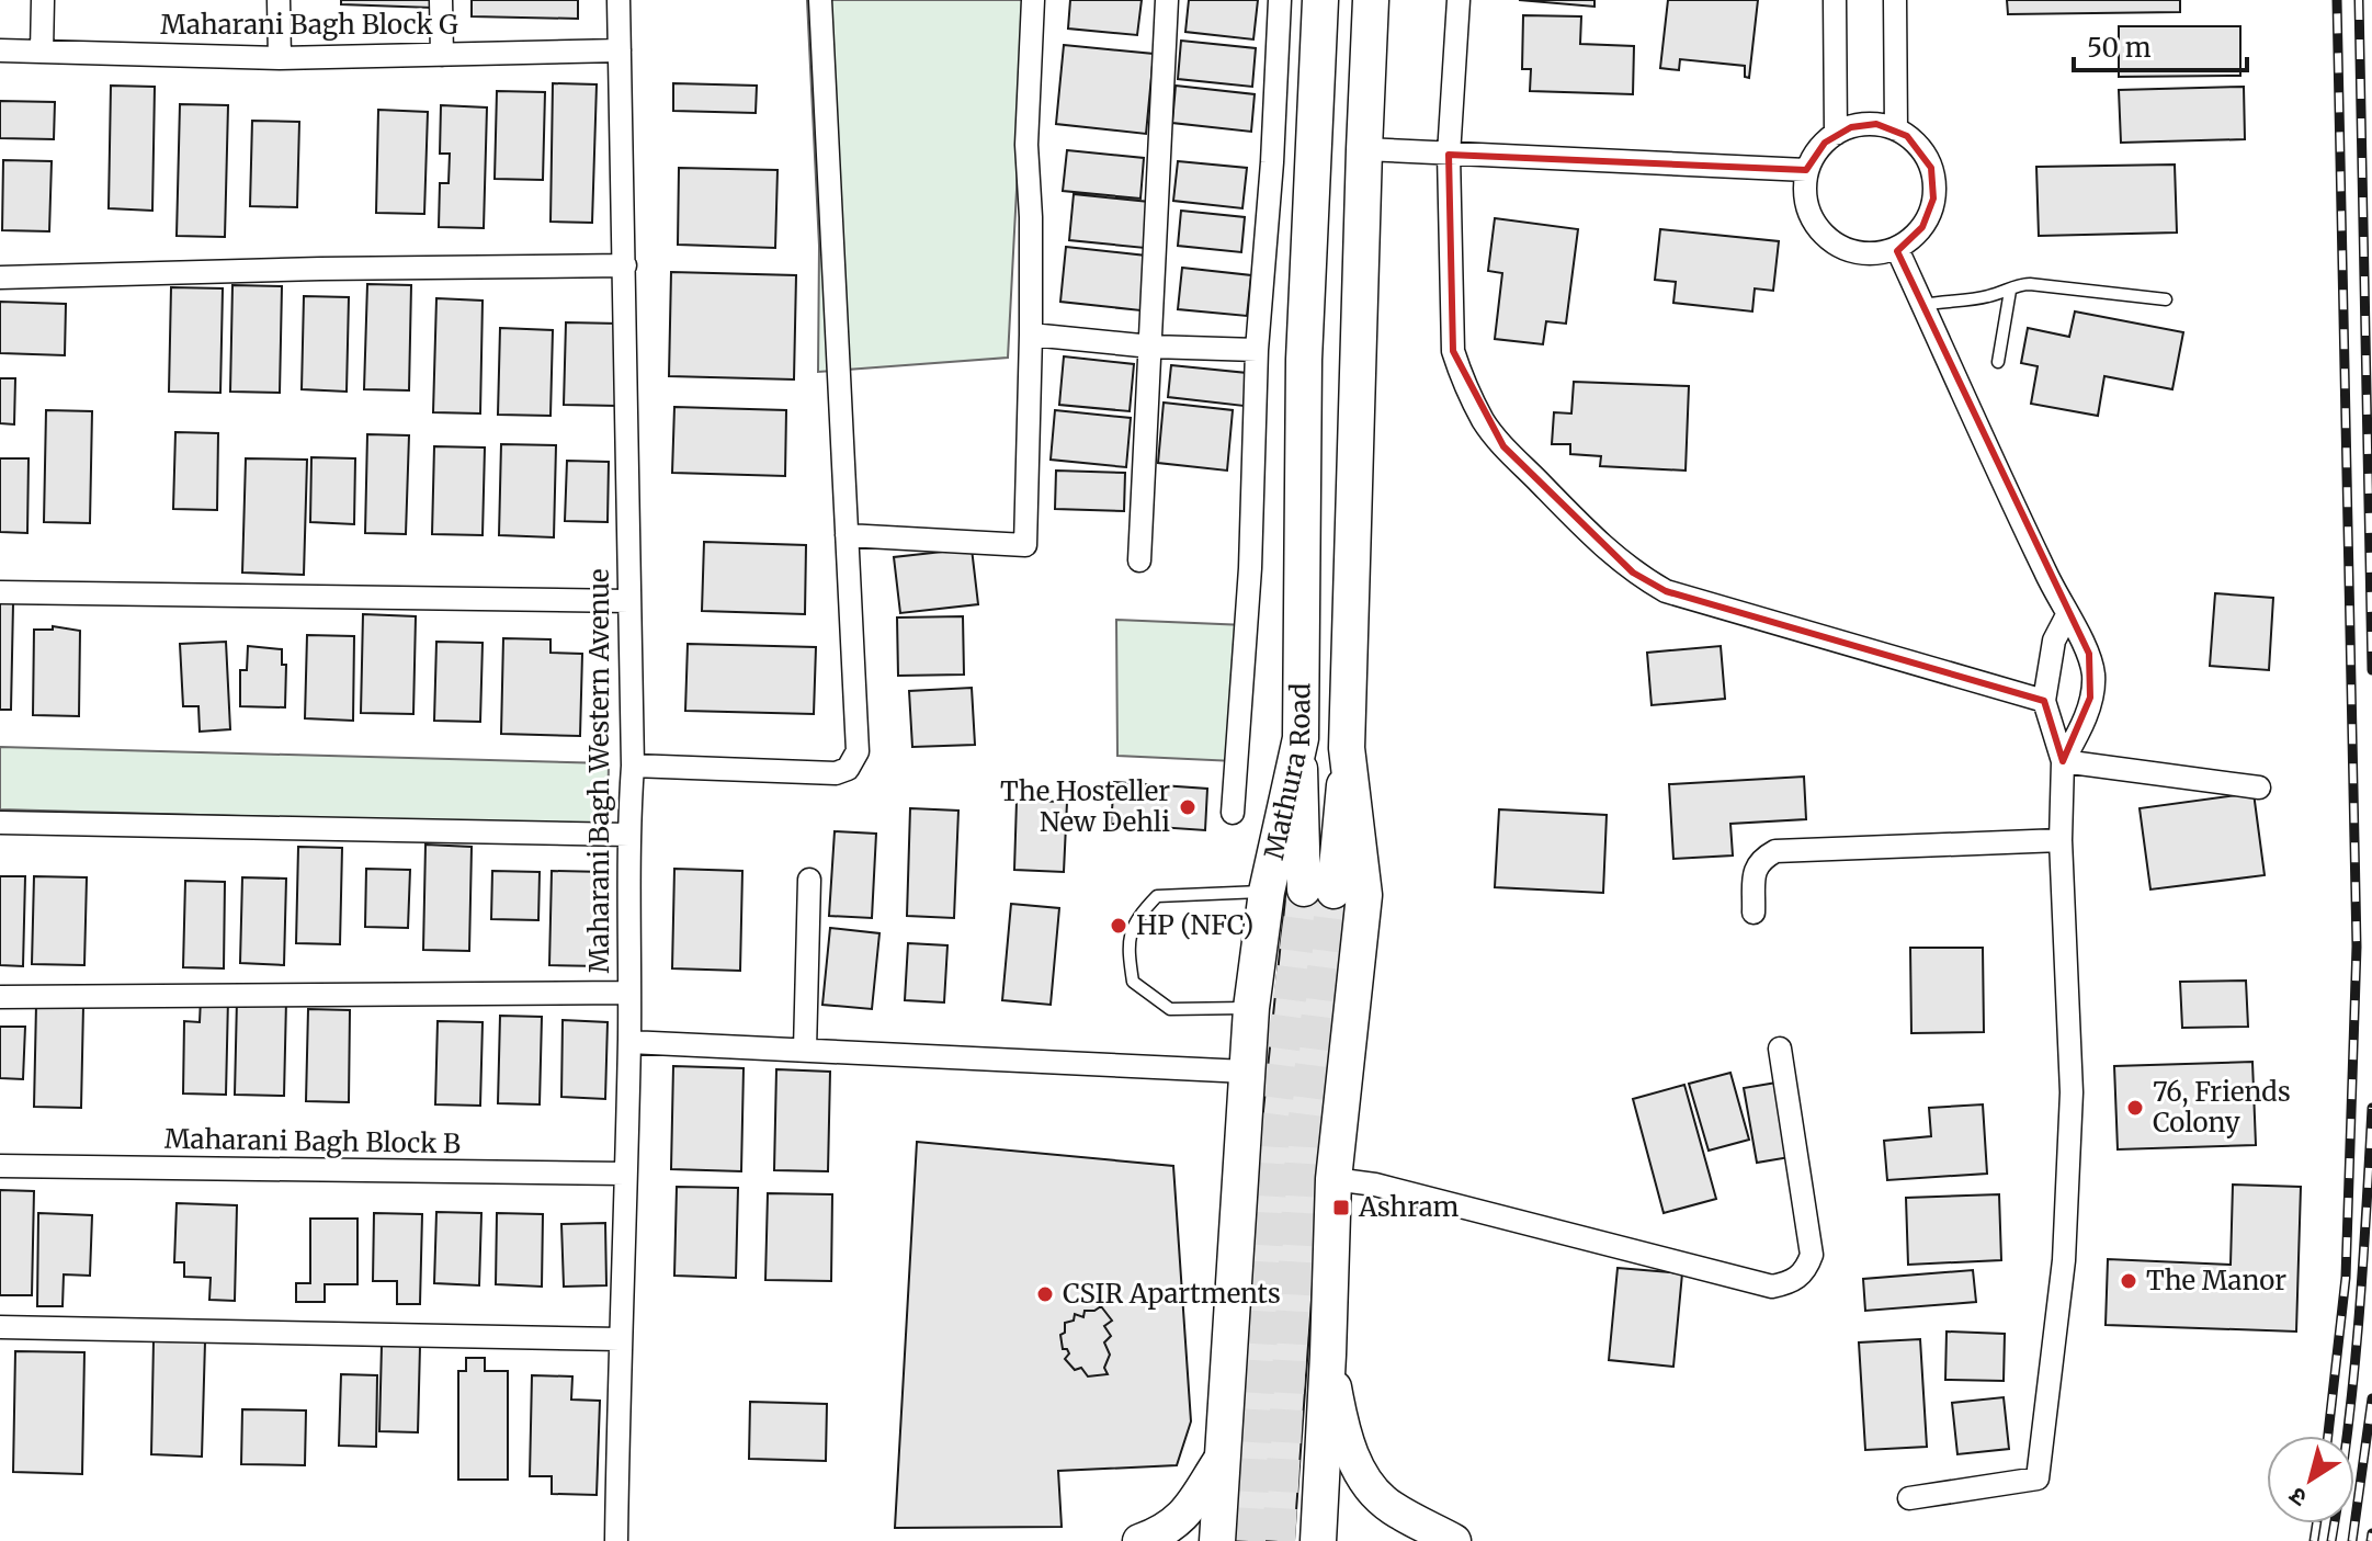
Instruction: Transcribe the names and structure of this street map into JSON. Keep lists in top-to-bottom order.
{
  "streets": {
    "highway": ["Mathura Road"],
    "street": ["Maharani Bagh Block G", "Maharani Bagh Western Avenue", "Maharani Bagh Block B"]
  },
  "crossings": [
    ["Maharani Bagh Block G", "Maharani Bagh Western Avenue"],
    ["Maharani Bagh Western Avenue", "Maharani Bagh Block B"]
  ],
  "places": {
    "other": [
      "The Hosteller New Dehli",
      "HP (NFC)",
      "76, Friends Colony",
      "The Manor",
      "CSIR Apartments"
    ],
    "transit": ["Ashram"]
  },
  "scale_bar": "50 m",
  "north": "bottom left"
}
